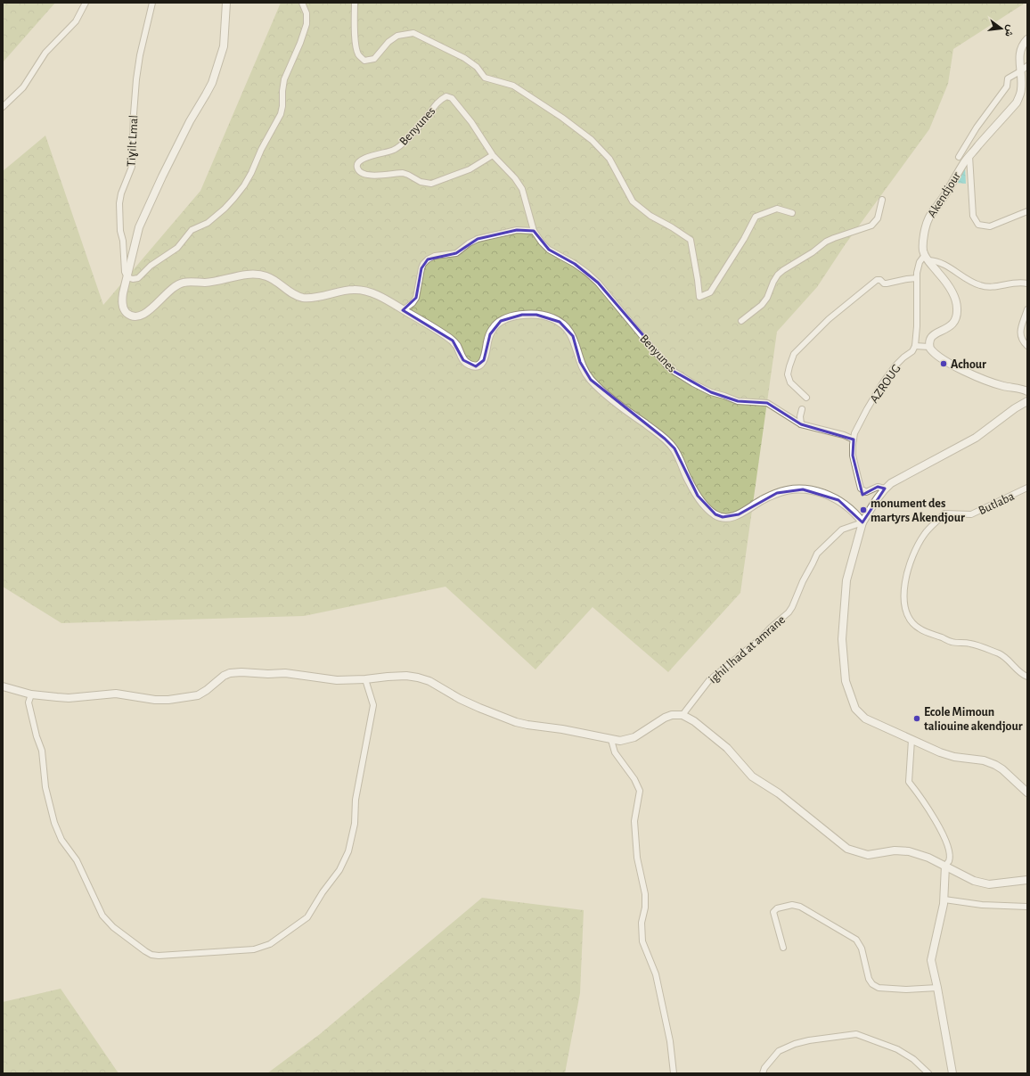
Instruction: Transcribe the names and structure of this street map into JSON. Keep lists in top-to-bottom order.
{
  "streets": {
    "main road": ["Akendjour"],
    "street": [
      "Benyunes",
      "Tiɣilt Lmal",
      "AZROUG",
      "Butlaba",
      "ighil lhad at amrane"
    ]
  },
  "crossings": [
    ["Benyunes", "AZROUG"]
  ],
  "places": ["Achour", "monument des martyrs Akendjour", "Ecole Mimoun taliouine akendjour"],
  "north": "right"
}
